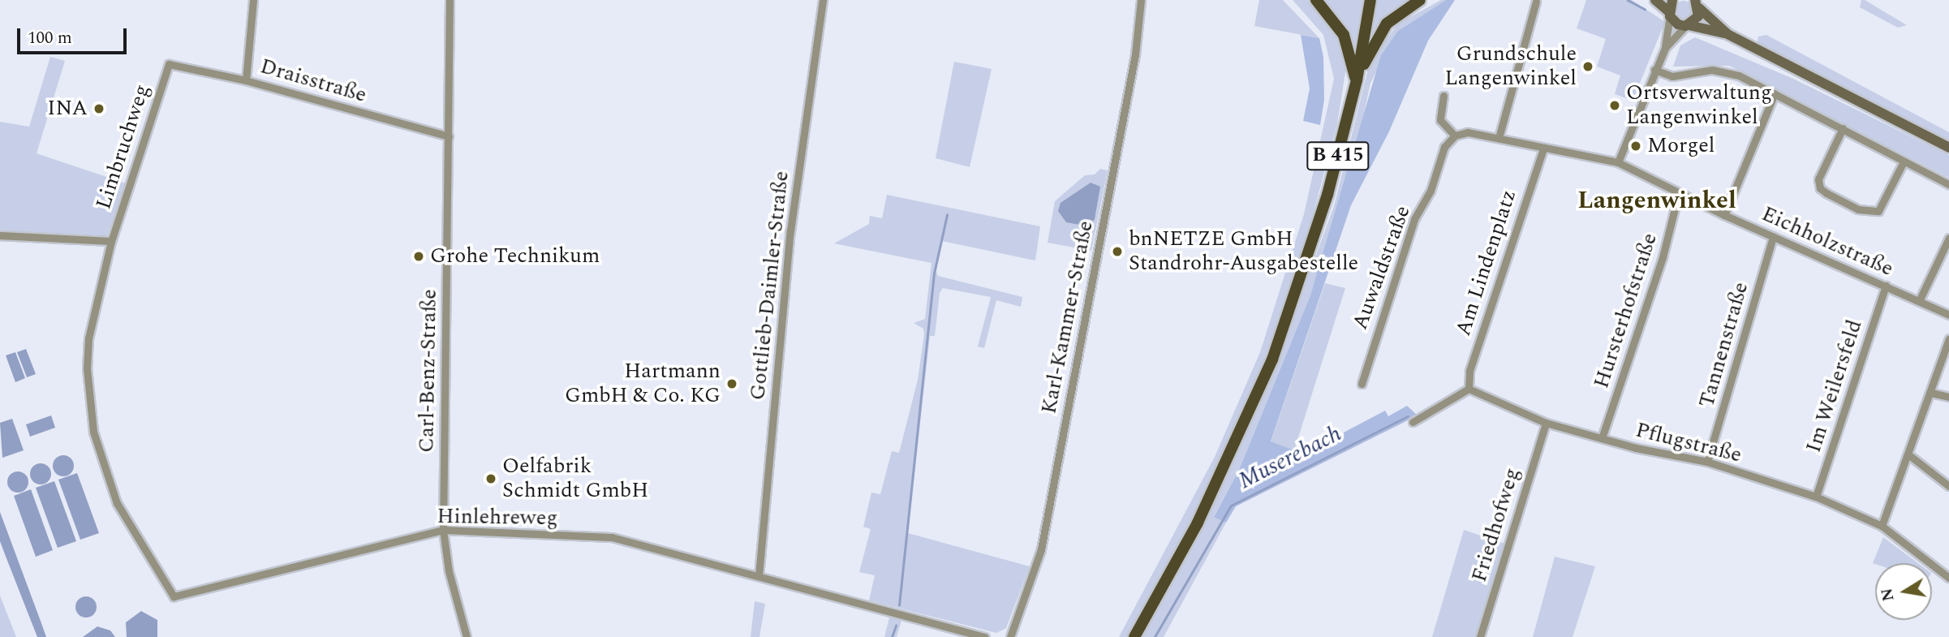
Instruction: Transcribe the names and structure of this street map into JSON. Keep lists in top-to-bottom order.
{
  "streets": {
    "main road": ["B 415"],
    "street": [
      "Draisstraße",
      "Limbruchweg",
      "Eichholzstraße",
      "Am Lindenplatz",
      "Auwaldstraße",
      "Gottlieb-Daimler-Straße",
      "Hursterhofstraße",
      "Karl-Kammer-Straße",
      "Tannenstraße",
      "Carl-Benz-Straße",
      "Im Weilersfeld",
      "Pflugstraße",
      "Hinlehreweg",
      "Friedhofweg"
    ]
  },
  "crossings": [
    ["Draisstraße", "Limbruchweg"],
    ["Draisstraße", "Carl-Benz-Straße"],
    ["Limbruchweg", "Hinlehreweg"],
    ["Eichholzstraße", "Am Lindenplatz"],
    ["Eichholzstraße", "Hursterhofstraße"],
    ["Eichholzstraße", "Tannenstraße"],
    ["Eichholzstraße", "Im Weilersfeld"],
    ["Am Lindenplatz", "Pflugstraße"],
    ["Gottlieb-Daimler-Straße", "Hinlehreweg"],
    ["Hursterhofstraße", "Pflugstraße"],
    ["Tannenstraße", "Pflugstraße"],
    ["Carl-Benz-Straße", "Hinlehreweg"],
    ["Im Weilersfeld", "Pflugstraße"],
    ["Pflugstraße", "Friedhofweg"]
  ],
  "districts": ["Langenwinkel"],
  "water": ["Muserebach"],
  "places": [
    "Grundschule Langenwinkel",
    "Ortsverwaltung Langenwinkel",
    "INA",
    "Morgel",
    "bnNETZE GmbH Standrohr-Ausgabestelle",
    "Grohe Technikum",
    "Hartmann GmbH & Co. KG",
    "Oelfabrik Schmidt GmbH"
  ],
  "scale_bar": "100 m",
  "north": "left"
}
